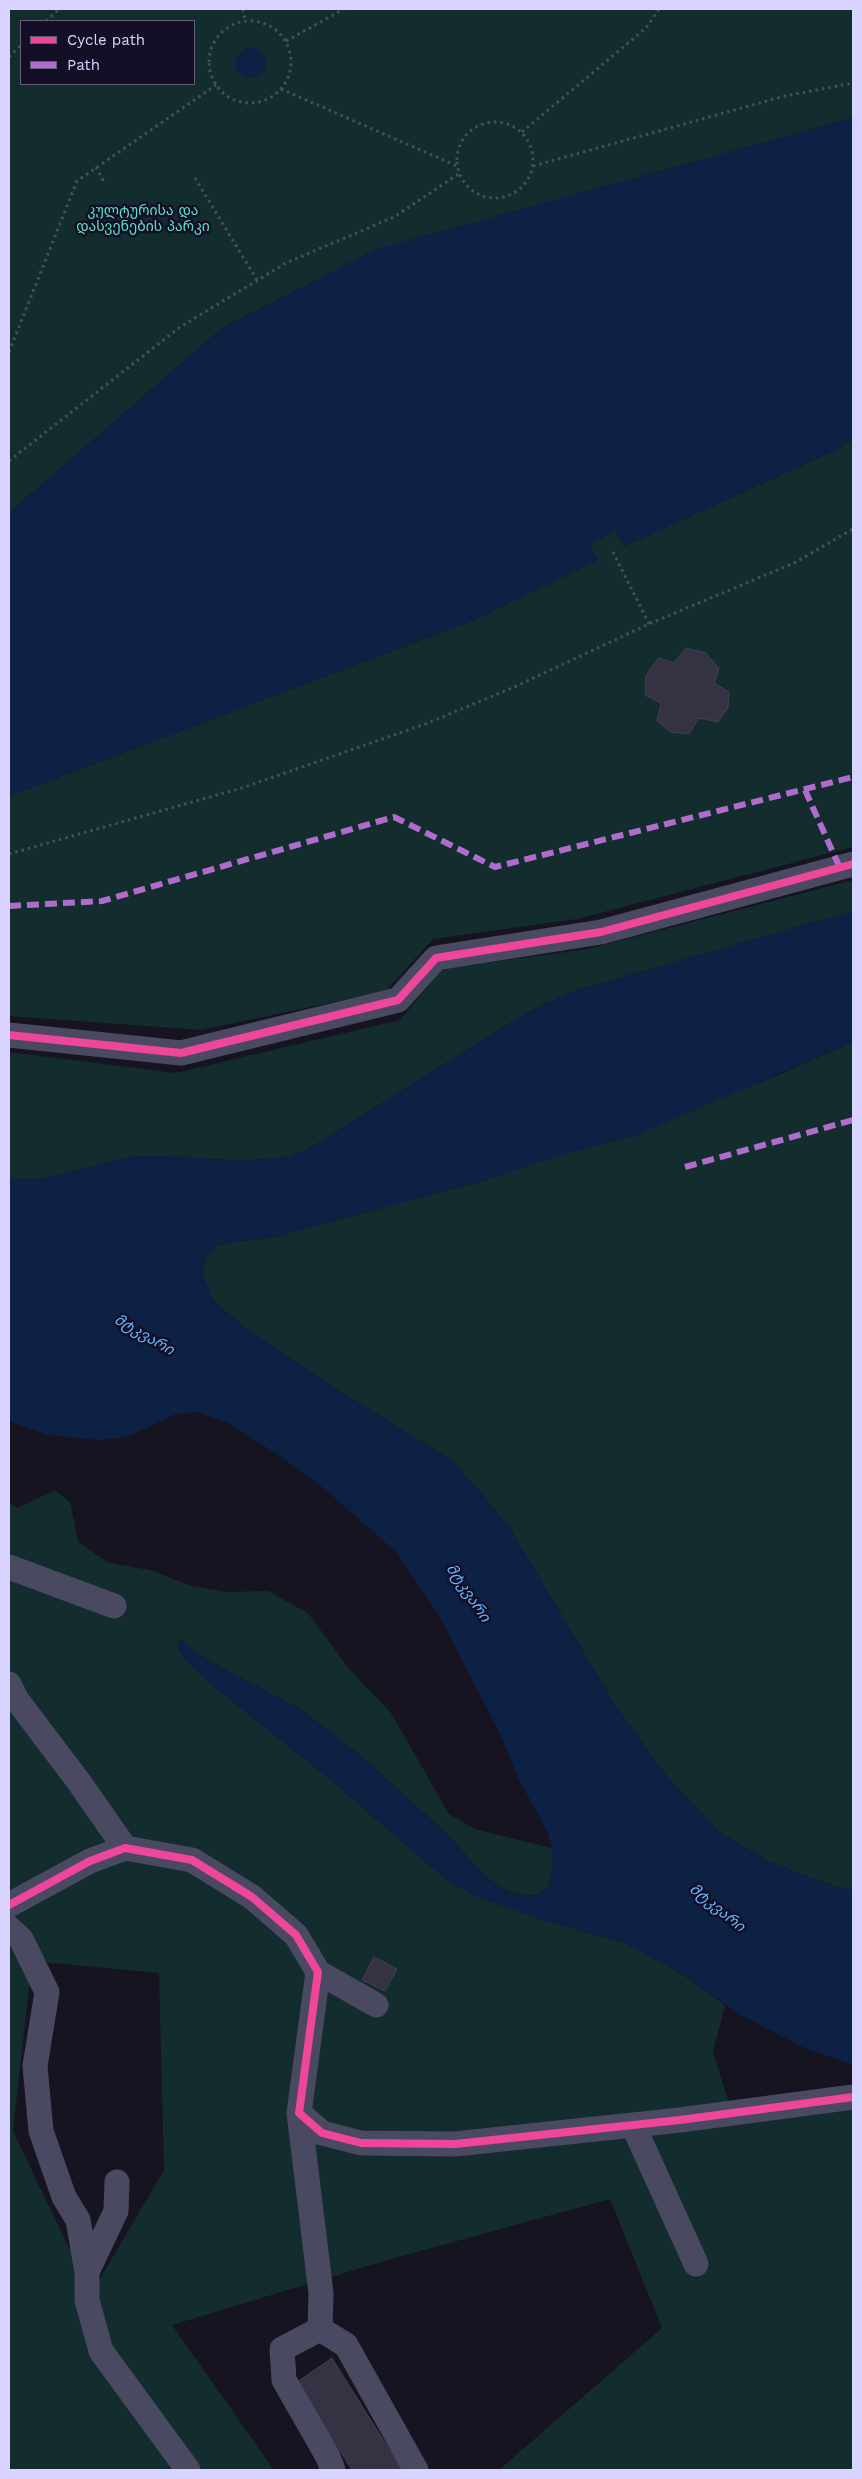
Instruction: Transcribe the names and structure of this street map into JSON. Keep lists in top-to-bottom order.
{
  "water": ["მტკვარი"],
  "parks": ["კულტურისა და დასვენების პარკი"],
  "legend": ["Cycle path", "Path"]
}
